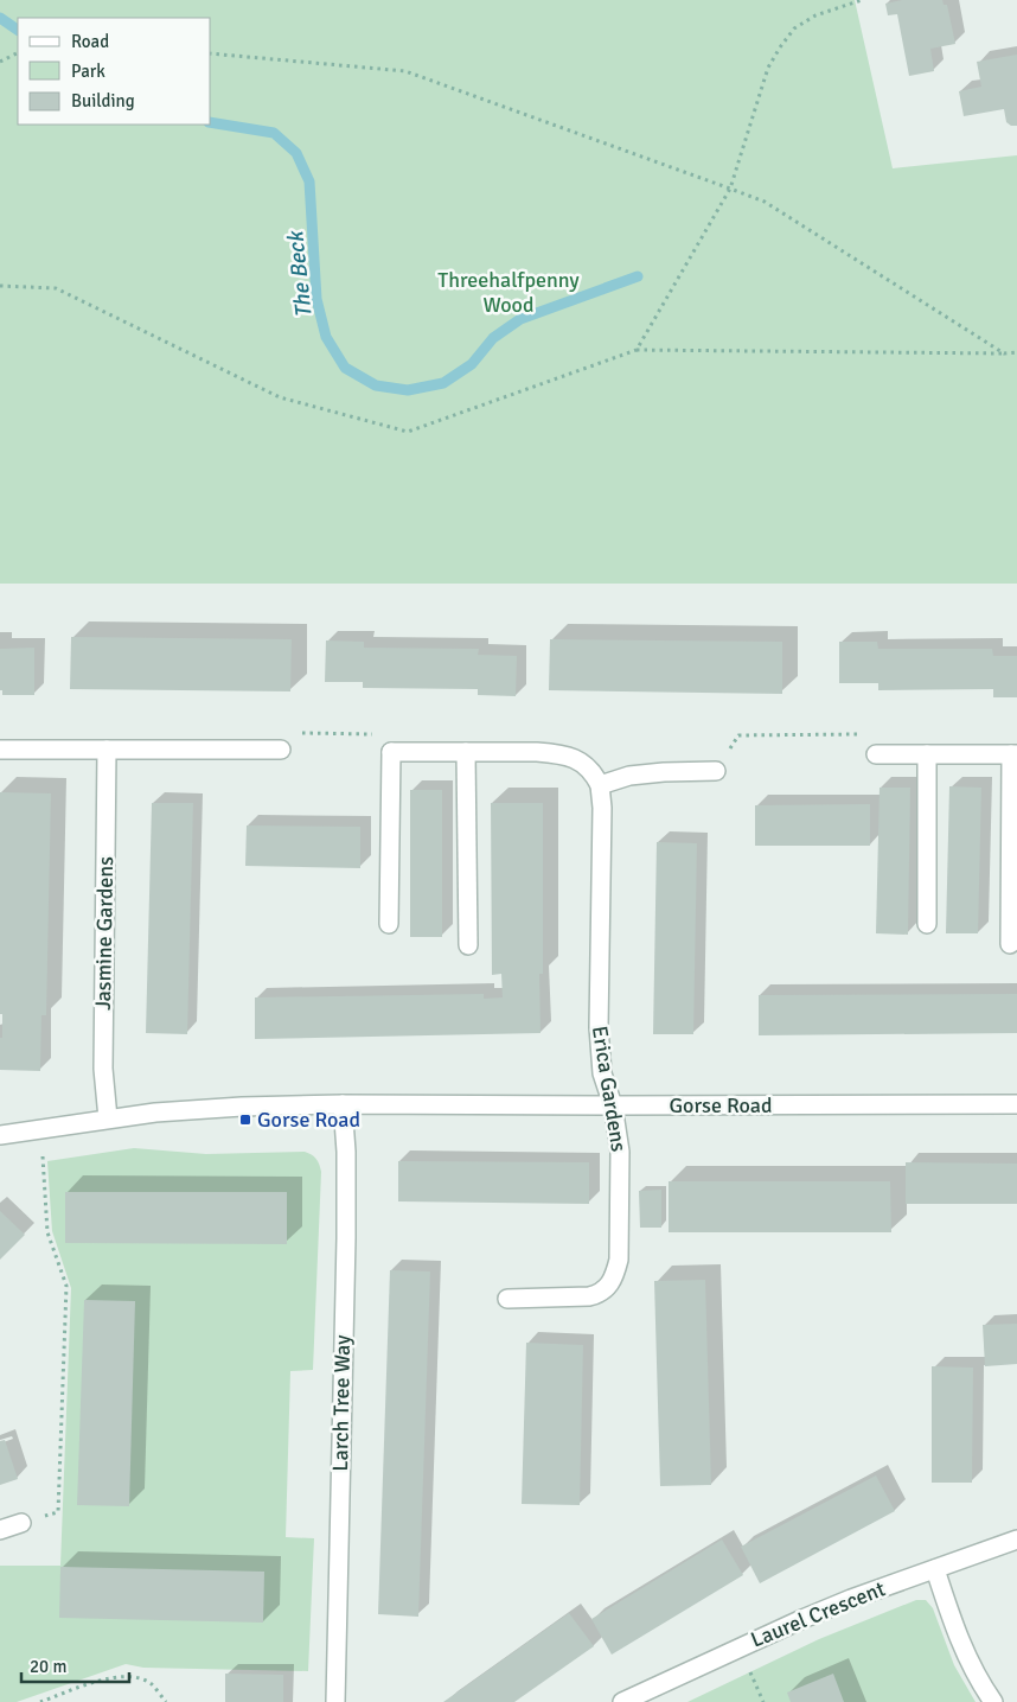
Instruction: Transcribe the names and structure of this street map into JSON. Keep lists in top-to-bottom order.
{
  "streets": {
    "street": [
      "Jasmine Gardens",
      "Erica Gardens",
      "Gorse Road",
      "Larch Tree Way",
      "Laurel Crescent"
    ]
  },
  "crossings": [
    ["Jasmine Gardens", "Gorse Road"],
    ["Erica Gardens", "Gorse Road"],
    ["Gorse Road", "Larch Tree Way"]
  ],
  "water": ["The Beck"],
  "parks": ["Threehalfpenny Wood"],
  "places": {
    "transit": ["Gorse Road"]
  },
  "legend": ["Road", "Park", "Building"],
  "scale_bar": "20 m"
}
